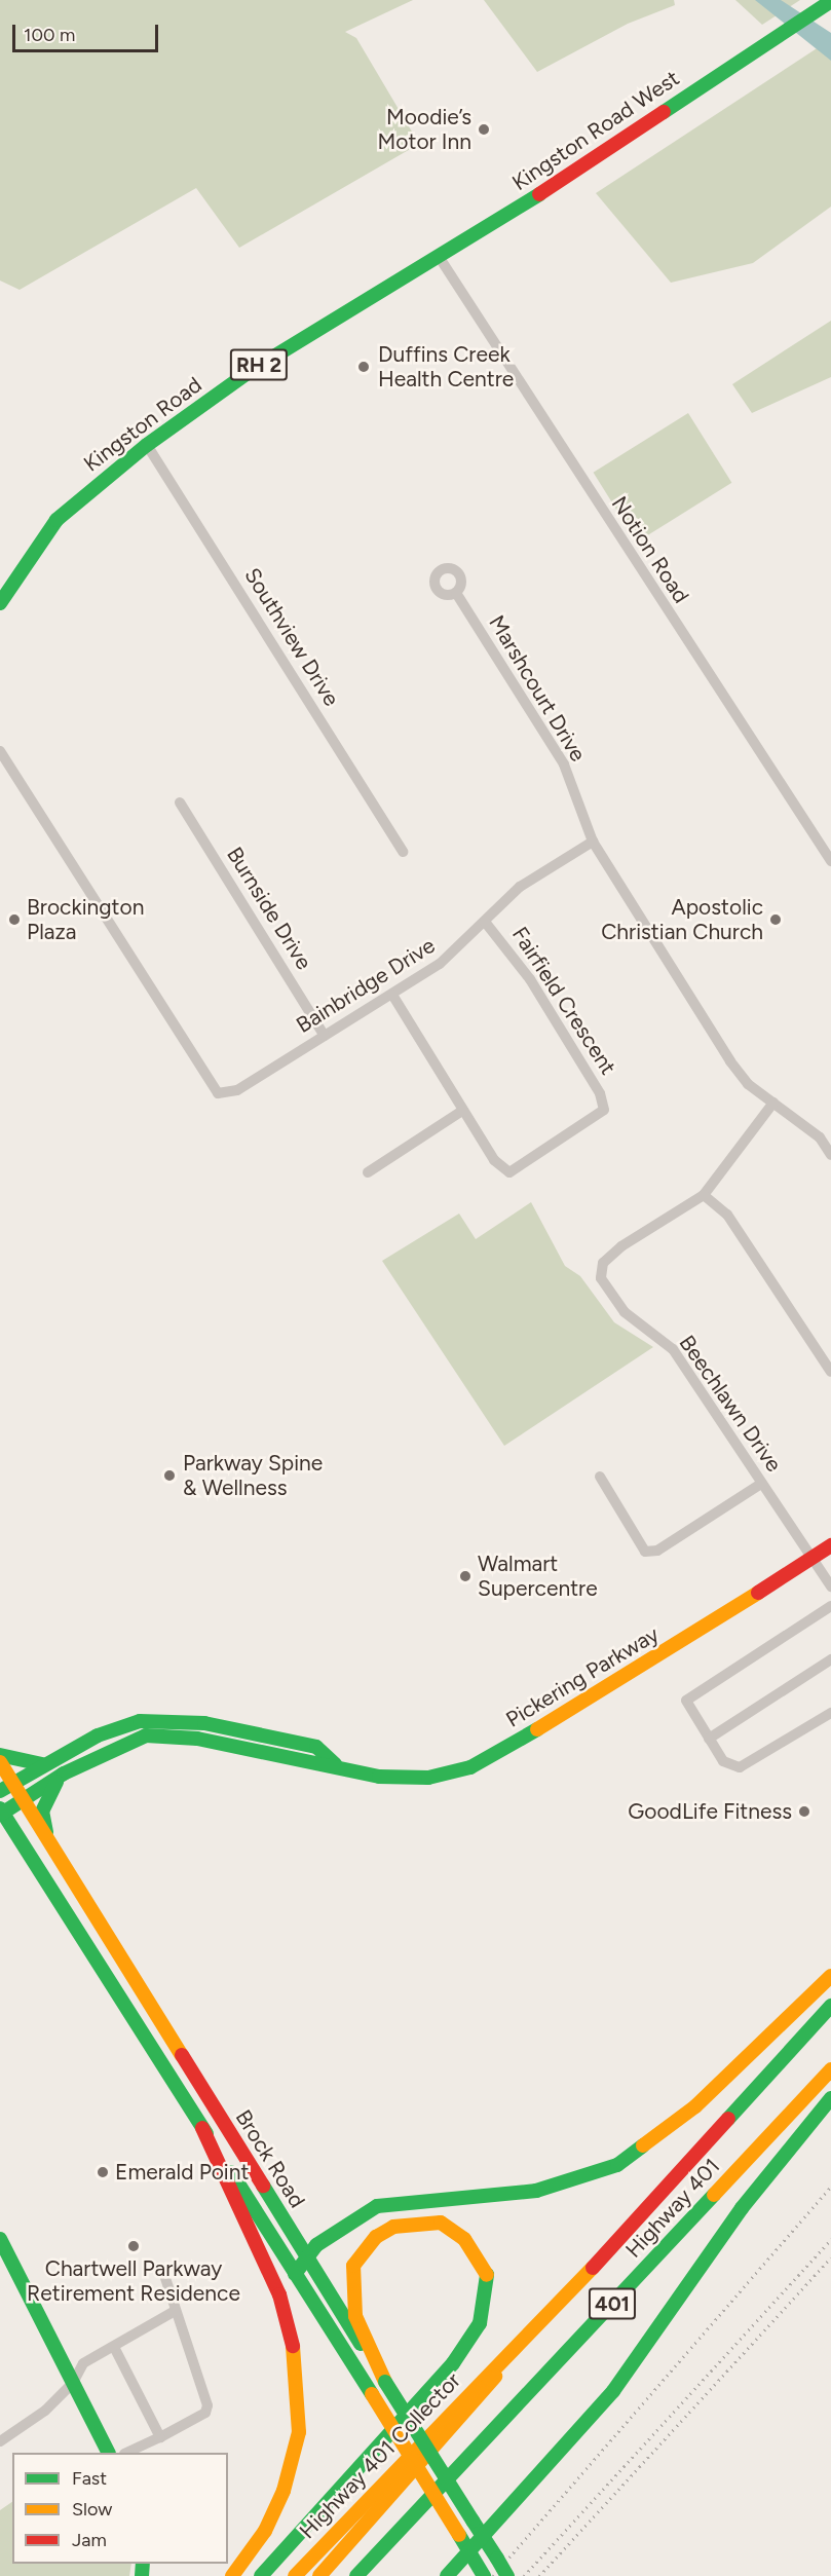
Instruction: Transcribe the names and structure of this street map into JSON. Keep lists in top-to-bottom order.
{
  "streets": {
    "main road": [
      "Kingston Road West",
      "RH 2",
      "Kingston Road",
      "Pickering Parkway",
      "Brock Road",
      "Highway 401",
      "401",
      "Highway 401 Collector"
    ],
    "street": [
      "Notion Road",
      "Southview Drive",
      "Marshcourt Drive",
      "Burnside Drive",
      "Bainbridge Drive",
      "Fairfield Crescent",
      "Beechlawn Drive"
    ]
  },
  "crossings": [
    ["Kingston Road West", "Kingston Road"],
    ["Kingston Road West", "Notion Road"],
    ["Kingston Road", "Notion Road"],
    ["Kingston Road", "Southview Drive"],
    ["Marshcourt Drive", "Bainbridge Drive"],
    ["Burnside Drive", "Bainbridge Drive"],
    ["Bainbridge Drive", "Fairfield Crescent"],
    ["Beechlawn Drive", "Pickering Parkway"],
    ["Pickering Parkway", "Brock Road"],
    ["Highway 401", "401"],
    ["Highway 401", "Highway 401 Collector"],
    ["401", "Highway 401 Collector"]
  ],
  "places": [
    "Moodie’s Motor Inn",
    "Duffins Creek Health Centre",
    "Brockington Plaza",
    "Apostolic Christian Church",
    "Parkway Spine & Wellness",
    "Walmart Supercentre",
    "GoodLife Fitness",
    "Emerald Point",
    "Chartwell Parkway Retirement Residence"
  ],
  "legend": ["Fast", "Slow", "Jam"],
  "scale_bar": "100 m"
}
